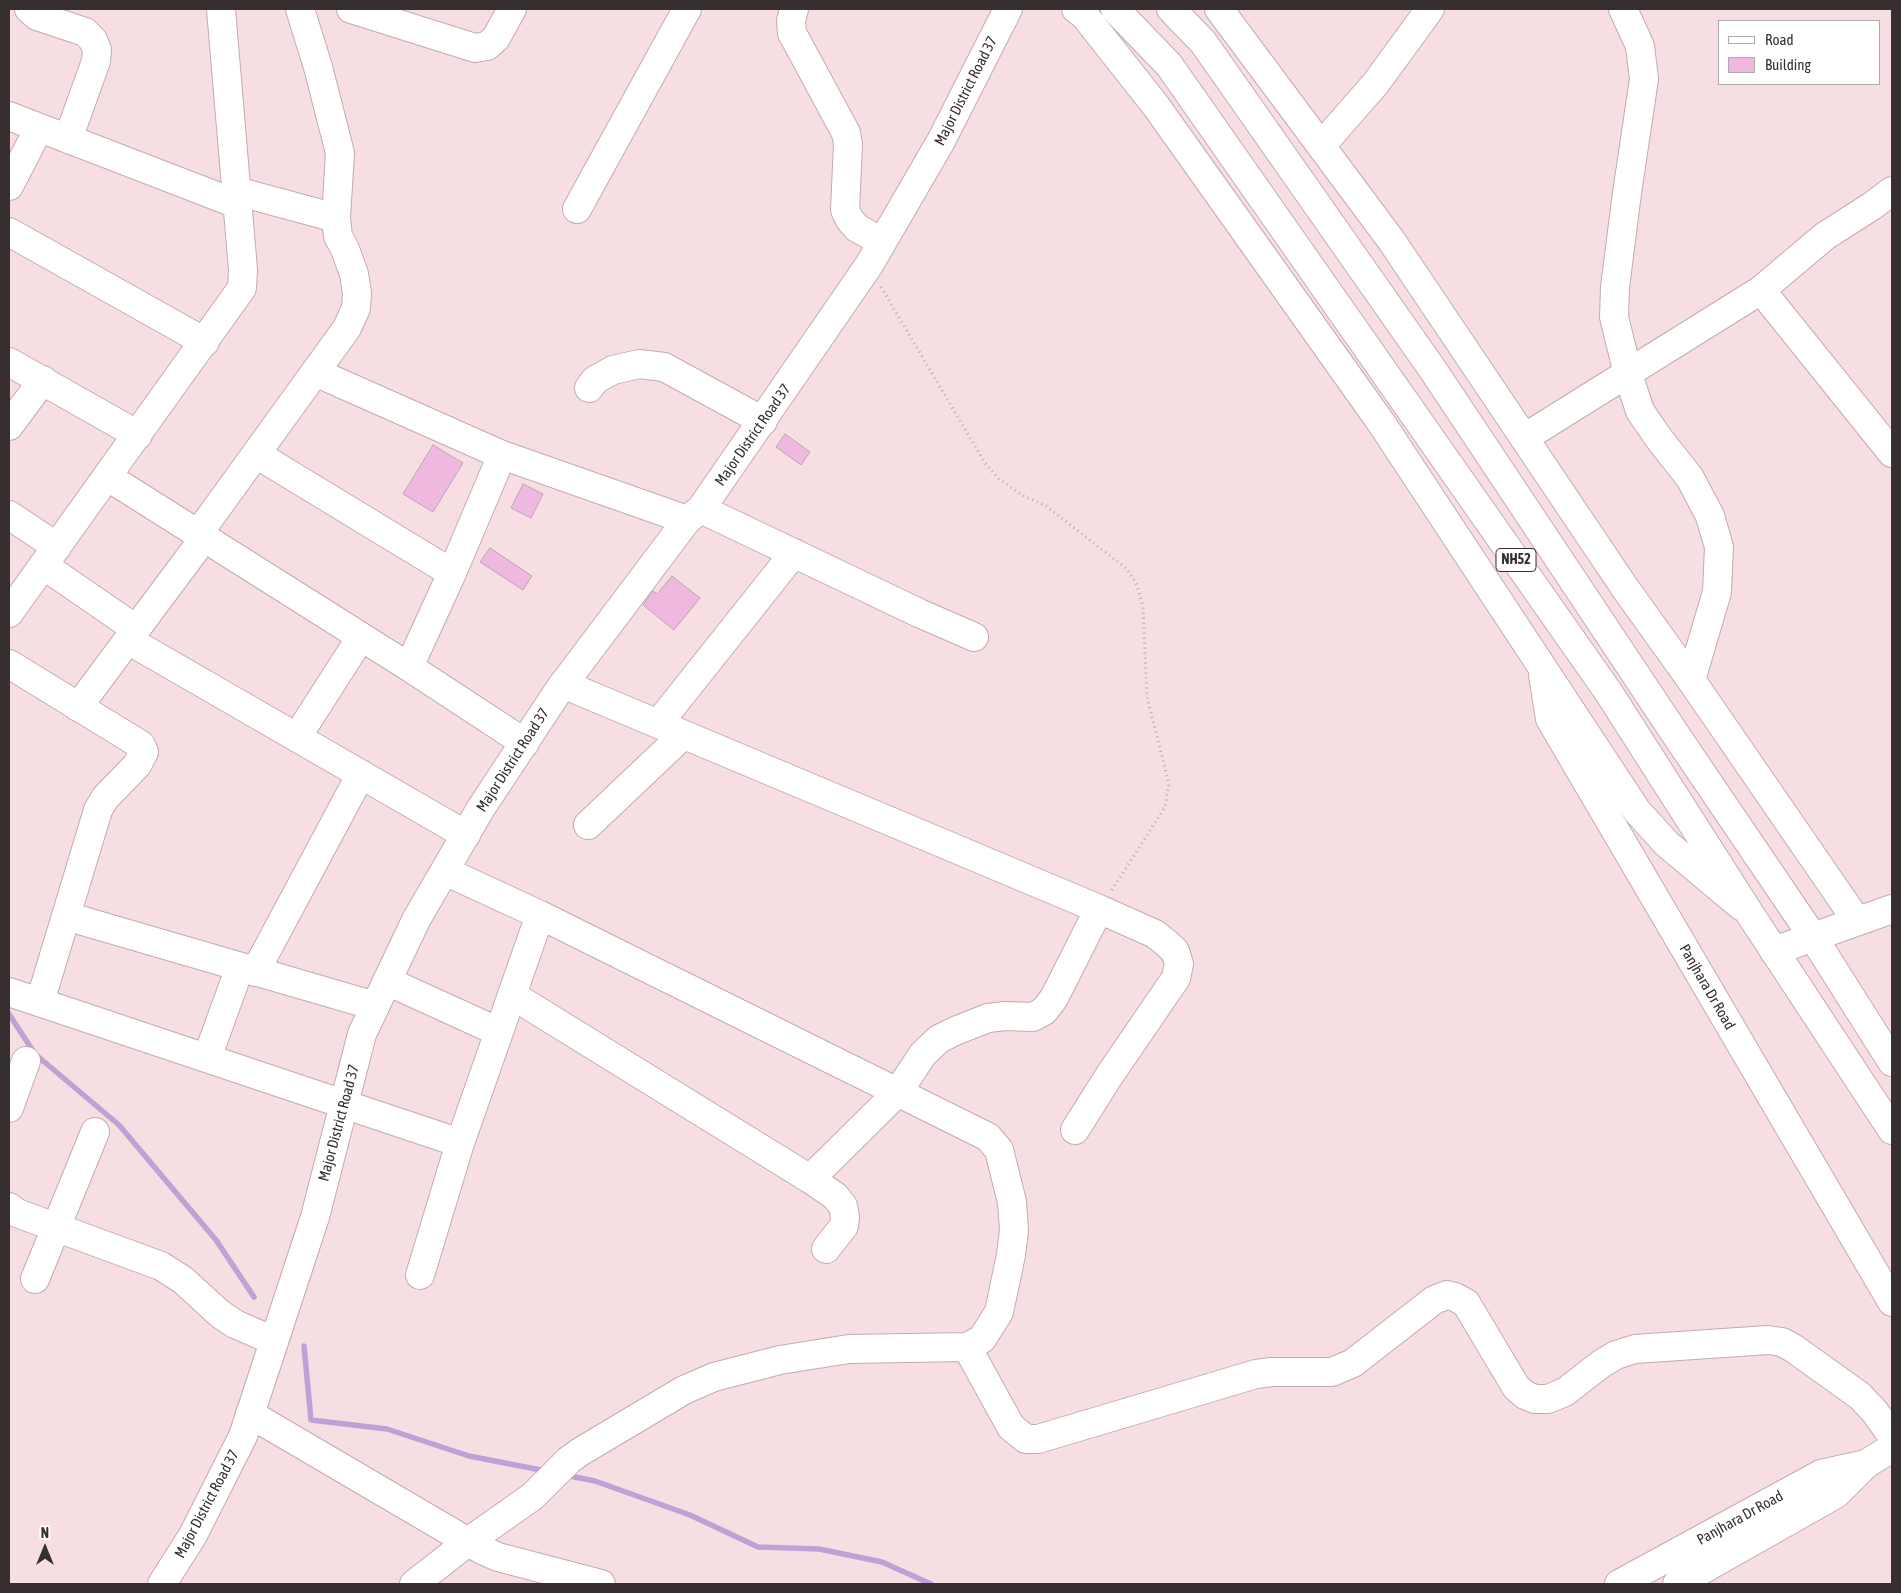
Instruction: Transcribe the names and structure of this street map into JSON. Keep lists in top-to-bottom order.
{
  "streets": {
    "main road": ["Major District Road 37", "NH52", "Panjhara Dr Road"]
  },
  "legend": ["Road", "Building"],
  "north": "top"
}
